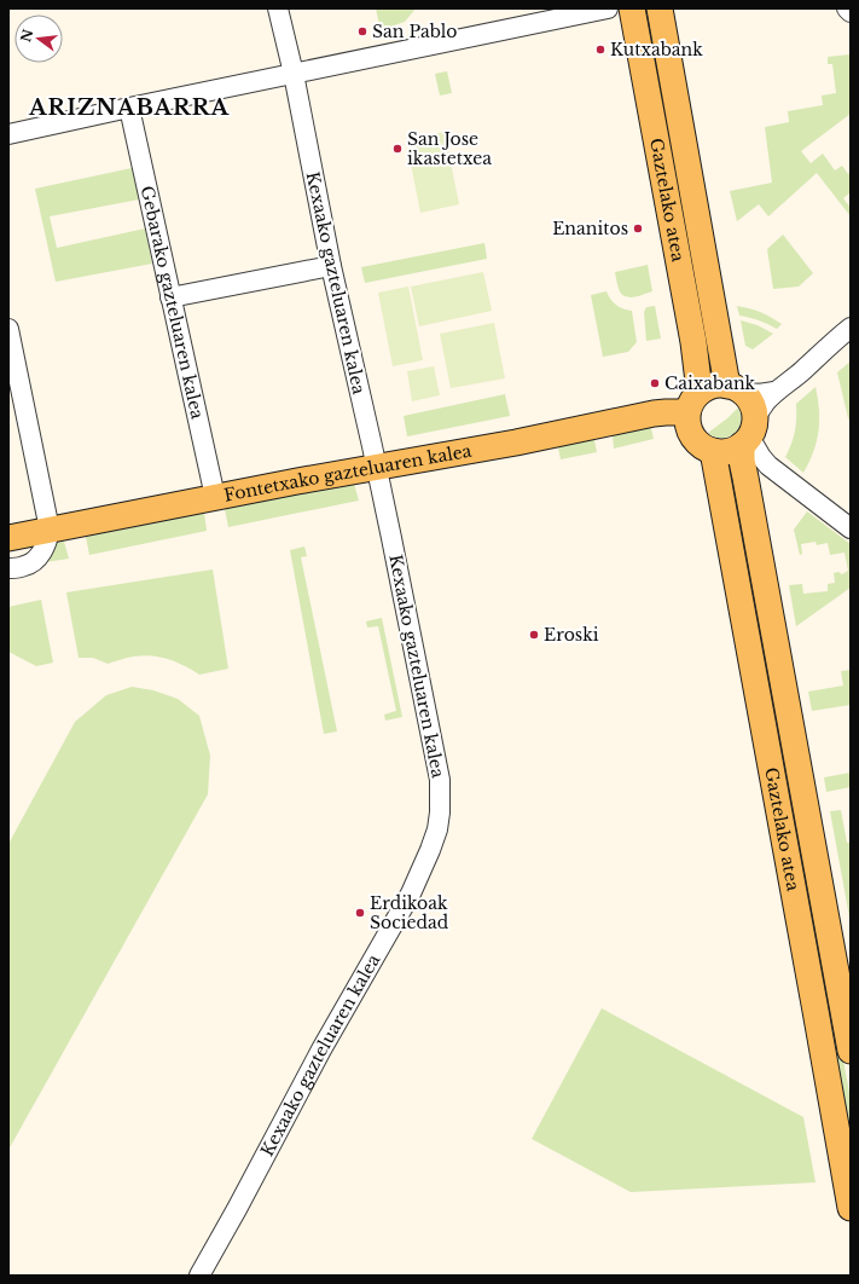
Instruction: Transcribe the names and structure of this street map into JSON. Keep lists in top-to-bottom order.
{
  "streets": {
    "main road": ["Gaztelako atea", "Fontetxako gazteluaren kalea"],
    "street": ["Kexaako gazteluaren kalea", "Gebarako gazteluaren kalea"]
  },
  "crossings": [
    ["Gaztelako atea", "Fontetxako gazteluaren kalea"],
    ["Kexaako gazteluaren kalea", "Fontetxako gazteluaren kalea"],
    ["Gebarako gazteluaren kalea", "Fontetxako gazteluaren kalea"]
  ],
  "districts": ["ARIZNABARRA"],
  "places": [
    "San Pablo",
    "Kutxabank",
    "San Jose ikastetxea",
    "Enanitos",
    "Caixabank",
    "Eroski",
    "Erdikoak Sociedad"
  ],
  "north": "left"
}
